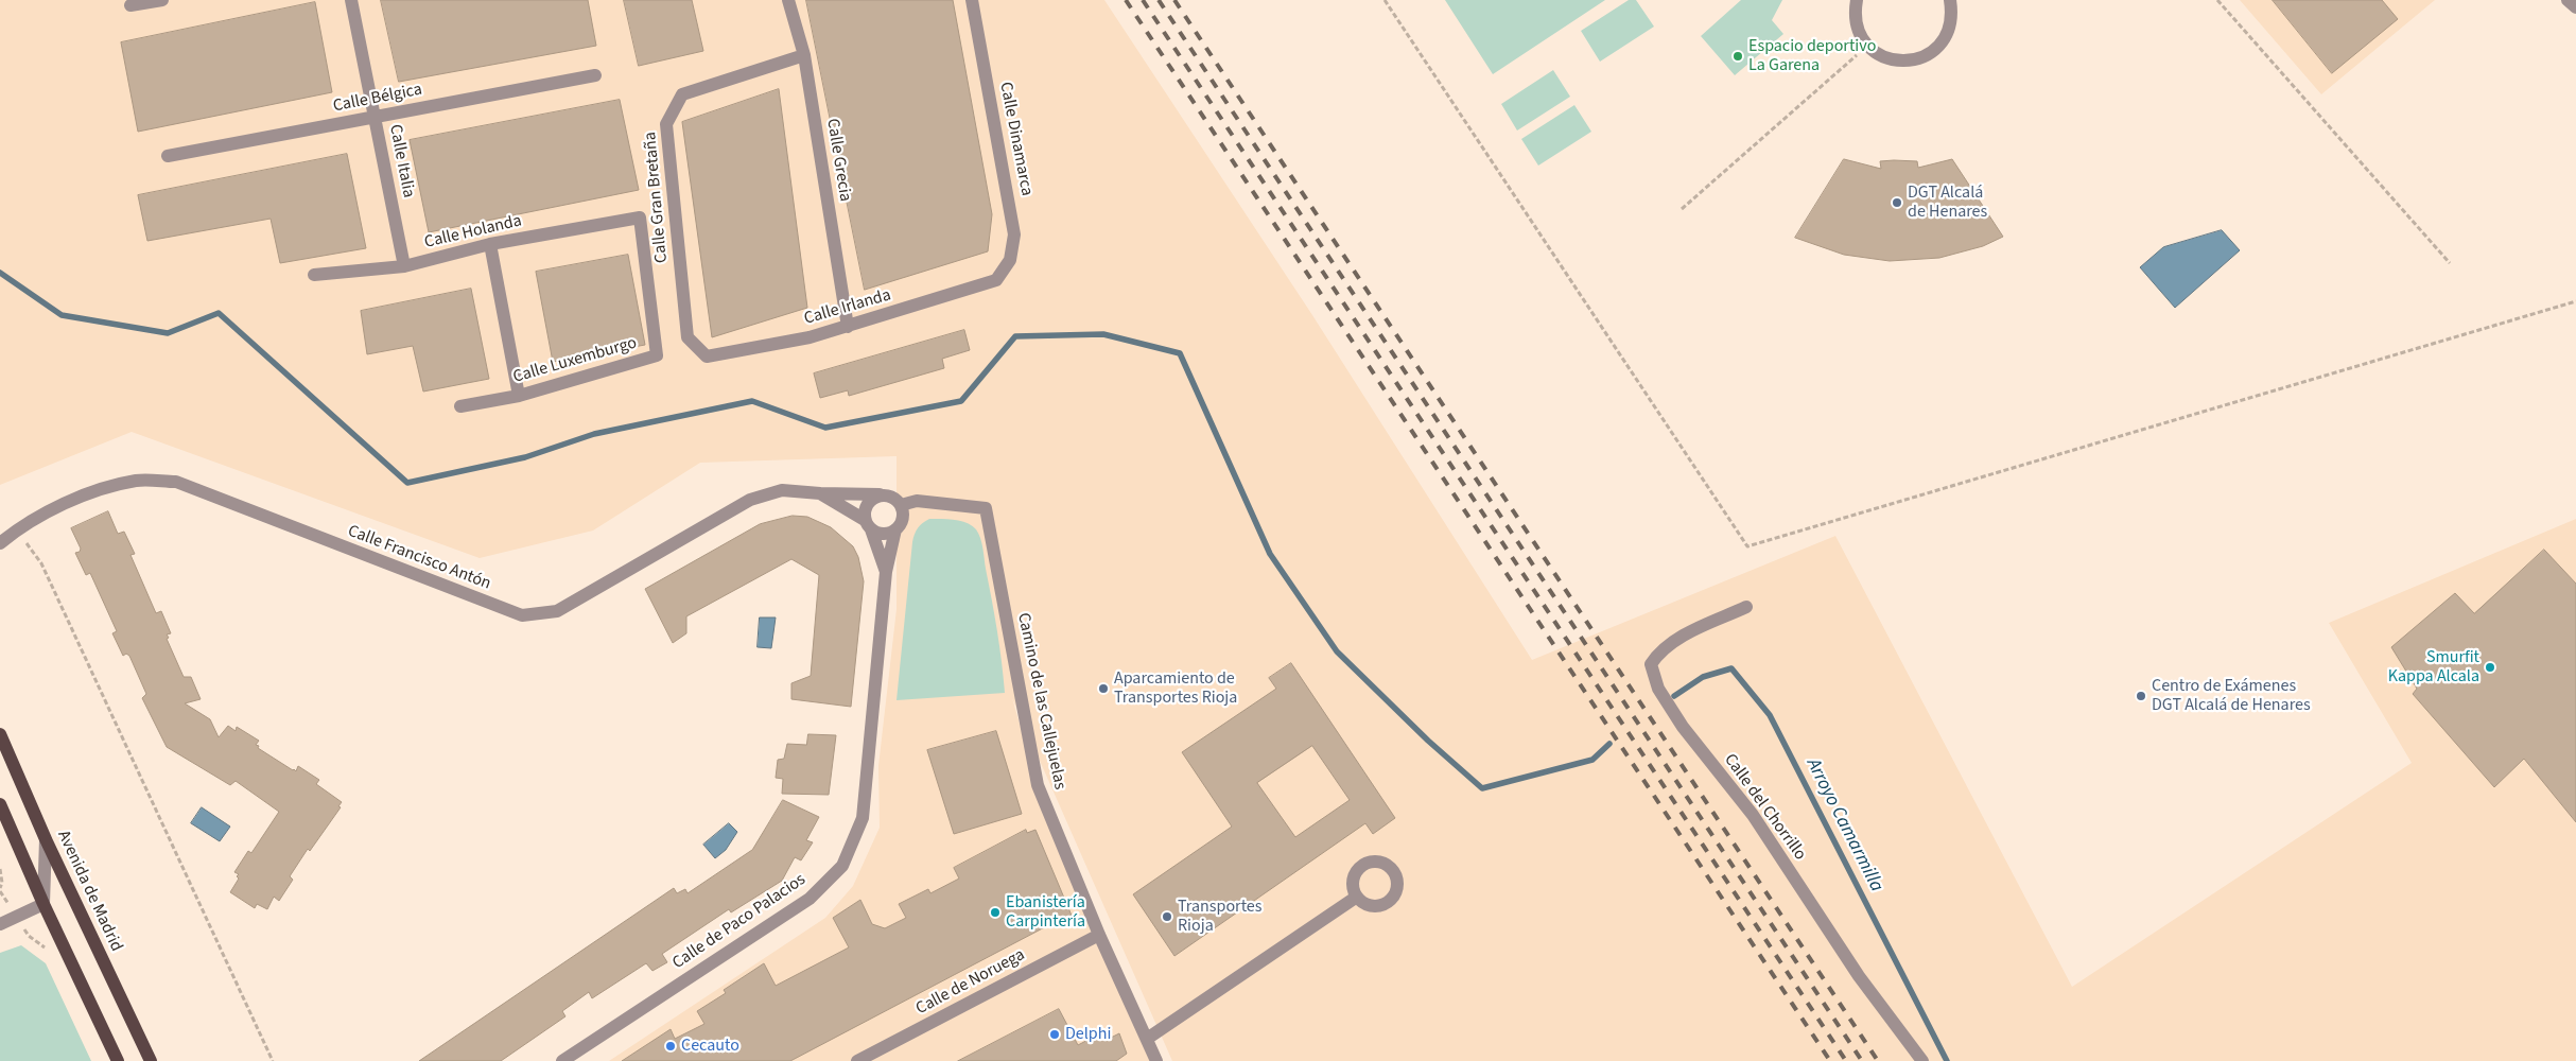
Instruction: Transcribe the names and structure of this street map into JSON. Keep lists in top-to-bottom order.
{
  "streets": {
    "main road": ["Avenida de Madrid"],
    "street": [
      "Calle Bélgica",
      "Calle Dinamarca",
      "Calle Grecia",
      "Calle Italia",
      "Calle Gran Bretaña",
      "Calle Holanda",
      "Calle Irlanda",
      "Calle Luxemburgo",
      "Calle Francisco Antón",
      "Camino de las Callejuelas",
      "Calle del Chorrillo",
      "Calle de Paco Palacios",
      "Calle de Noruega"
    ]
  },
  "crossings": [
    ["Calle Bélgica", "Calle Italia"],
    ["Calle Dinamarca", "Calle Irlanda"],
    ["Calle Grecia", "Calle Gran Bretaña"],
    ["Calle Grecia", "Calle Irlanda"],
    ["Calle Italia", "Calle Holanda"],
    ["Calle Gran Bretaña", "Calle Irlanda"],
    ["Calle Holanda", "Calle Luxemburgo"],
    ["Calle Francisco Antón", "Camino de las Callejuelas"],
    ["Calle Francisco Antón", "Calle de Paco Palacios"],
    ["Camino de las Callejuelas", "Calle de Paco Palacios"],
    ["Camino de las Callejuelas", "Calle de Noruega"]
  ],
  "water": ["Arroyo Camarmilla"],
  "places": [
    "Espacio deportivo La Garena",
    "DGT Alcalá de Henares",
    "Smurfit Kappa Alcala",
    "Aparcamiento de Transportes Rioja",
    "Centro de Exámenes DGT Alcalá de Henares",
    "Ebanistería Carpintería",
    "Transportes Rioja",
    "Delphi",
    "Cecauto"
  ]
}
